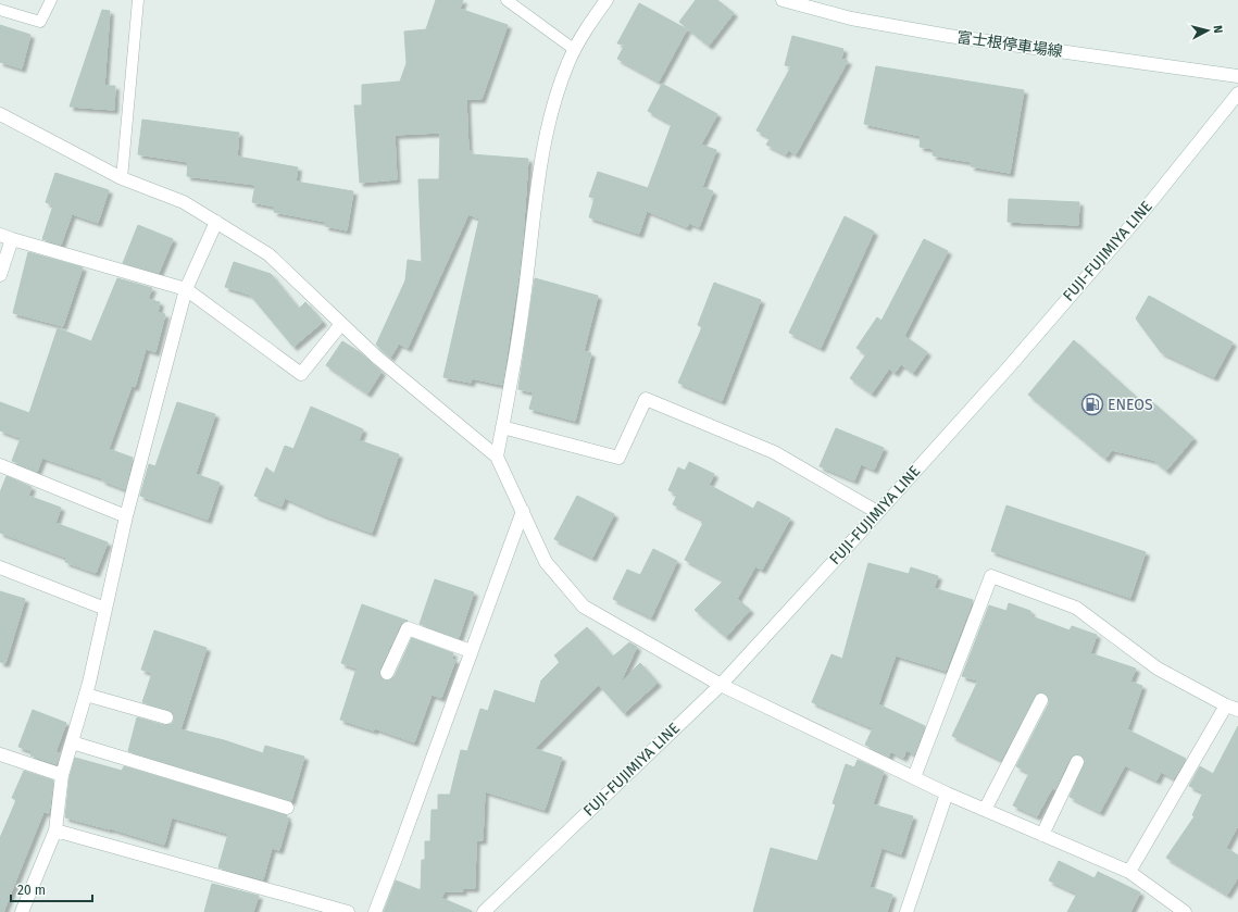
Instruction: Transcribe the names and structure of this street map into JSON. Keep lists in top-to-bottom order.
{
  "streets": {
    "street": ["富士根停車場線", "FUJI-FUJIMIYA LINE"]
  },
  "places": {
    "fuel station": ["ENEOS"]
  },
  "scale_bar": "20 m",
  "north": "right"
}
